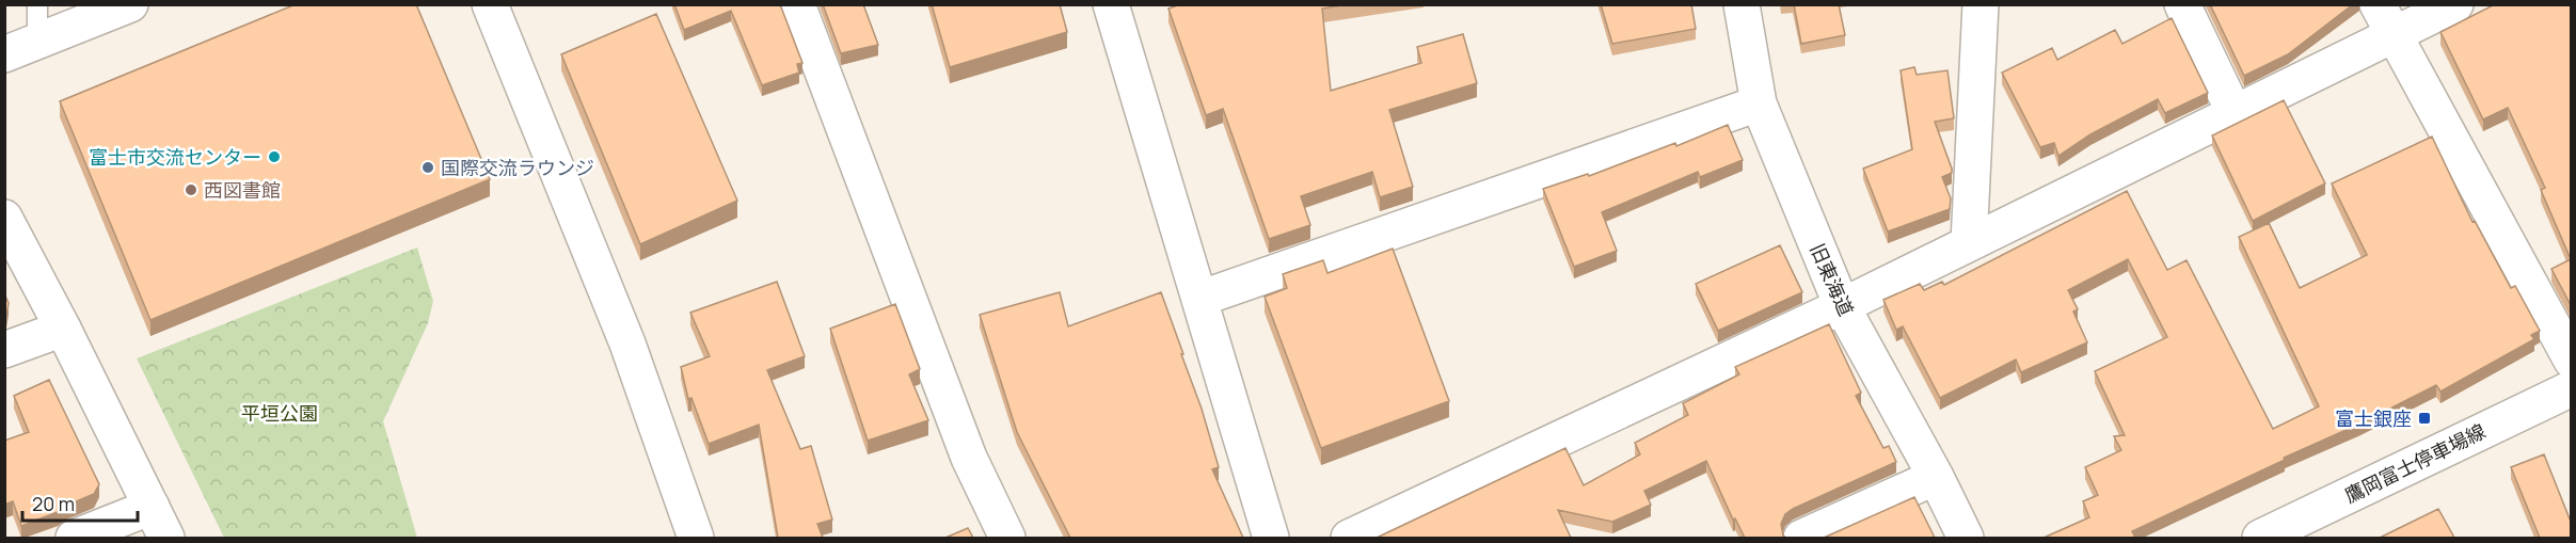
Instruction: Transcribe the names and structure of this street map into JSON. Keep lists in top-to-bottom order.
{
  "streets": {
    "street": ["旧東海道", "鷹岡富士停車場線"]
  },
  "parks": ["平垣公園"],
  "places": {
    "other": ["富士市交流センター", "国際交流ラウンジ", "西図書館"],
    "transit": ["富士銀座"]
  },
  "scale_bar": "20 m"
}
